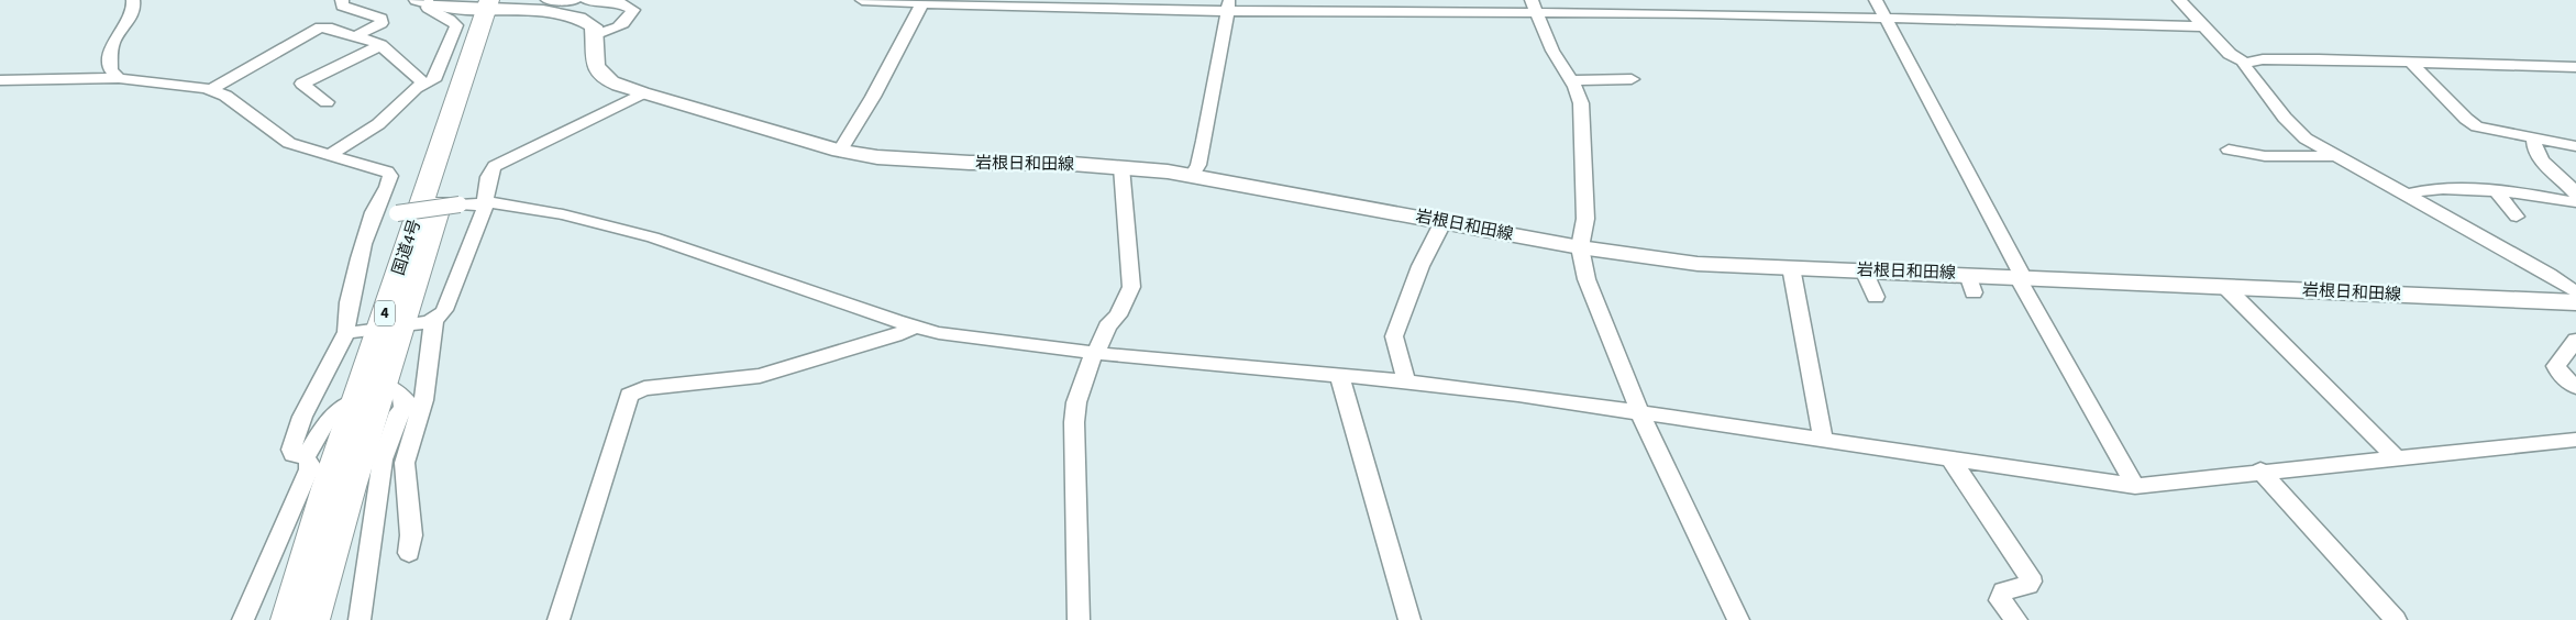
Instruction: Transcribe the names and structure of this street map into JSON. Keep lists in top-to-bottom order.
{
  "streets": {
    "highway": ["国道4号", "4"],
    "main road": ["岩根日和田線"]
  }
}
